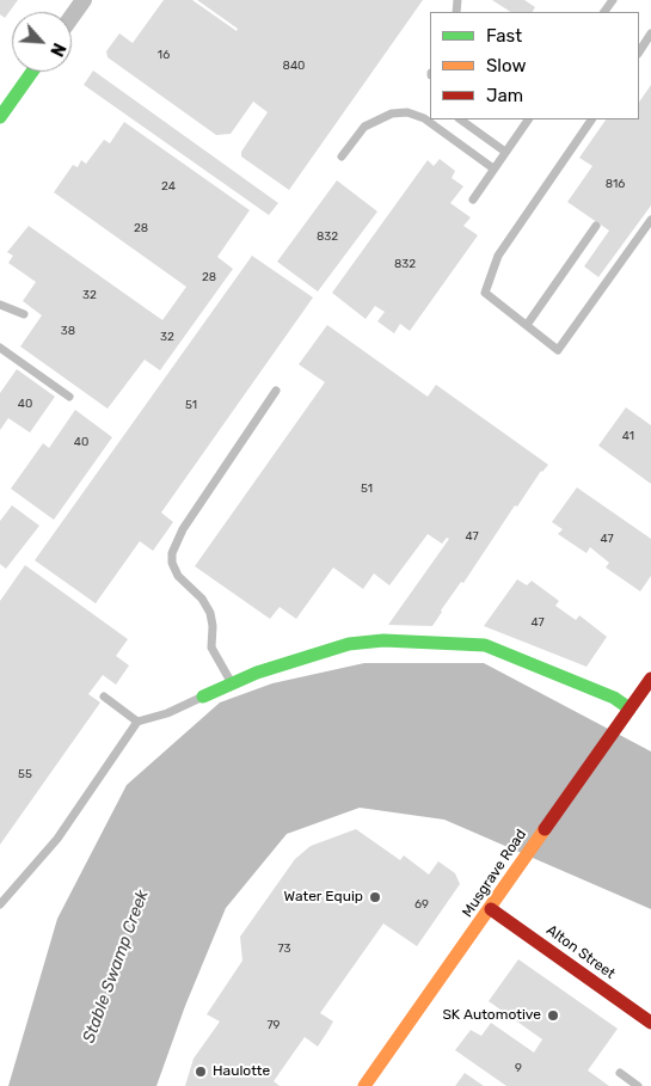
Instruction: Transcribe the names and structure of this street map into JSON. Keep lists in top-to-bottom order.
{
  "streets": {
    "street": ["Musgrave Road", "Alton Street"]
  },
  "crossings": [
    ["Musgrave Road", "Alton Street"]
  ],
  "water": ["Stable Swamp Creek"],
  "places": ["Water Equip", "SK Automotive", "Haulotte"],
  "house_numbers": [
    "16",
    "840",
    "816",
    "24",
    "28",
    "832",
    "832",
    "28",
    "32",
    "38",
    "32",
    "40",
    "51",
    "41",
    "40",
    "51",
    "47",
    "47",
    "47",
    "55",
    "69",
    "73",
    "79",
    "9"
  ],
  "legend": ["Fast", "Slow", "Jam"],
  "north": "bottom right"
}
